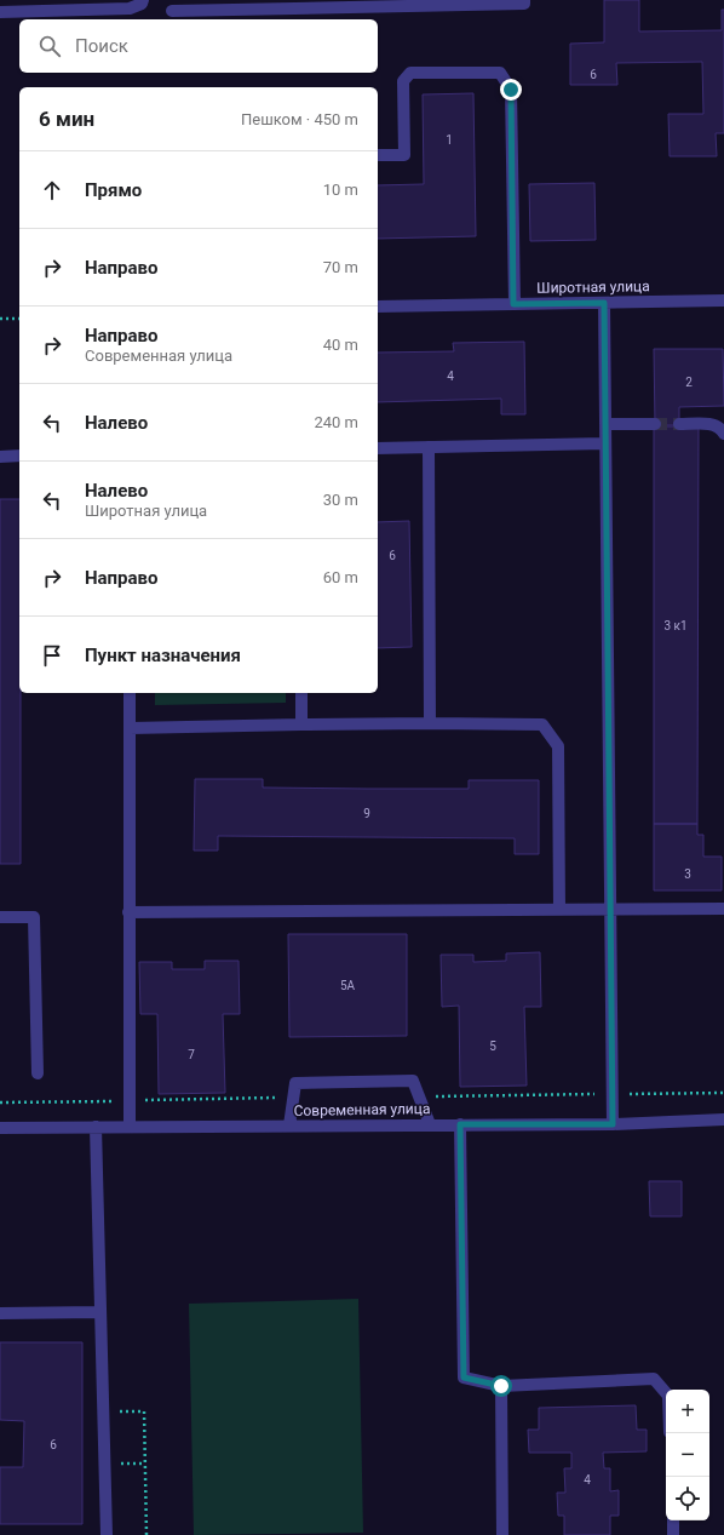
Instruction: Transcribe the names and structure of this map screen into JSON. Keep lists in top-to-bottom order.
{
  "streets": {
    "street": ["Широтная улица", "Современная улица"]
  },
  "house_numbers": [
    "6",
    "1",
    "4",
    "2",
    "6",
    "3 к1",
    "9",
    "3",
    "5А",
    "5",
    "7",
    "6",
    "4"
  ],
  "page": {
    "search": "Поиск",
    "heading": ["6 мин", "Пешком · 450 m"],
    "list": [
      ["Прямо", "10 m"],
      ["Направо", "70 m"],
      ["Направо", "Современная улица", "40 m"],
      ["Налево", "240 m"],
      ["Налево", "Широтная улица", "30 m"],
      ["Направо", "60 m"],
      "Пункт назначения"
    ],
    "map_buttons": ["+", "−"]
  }
}
